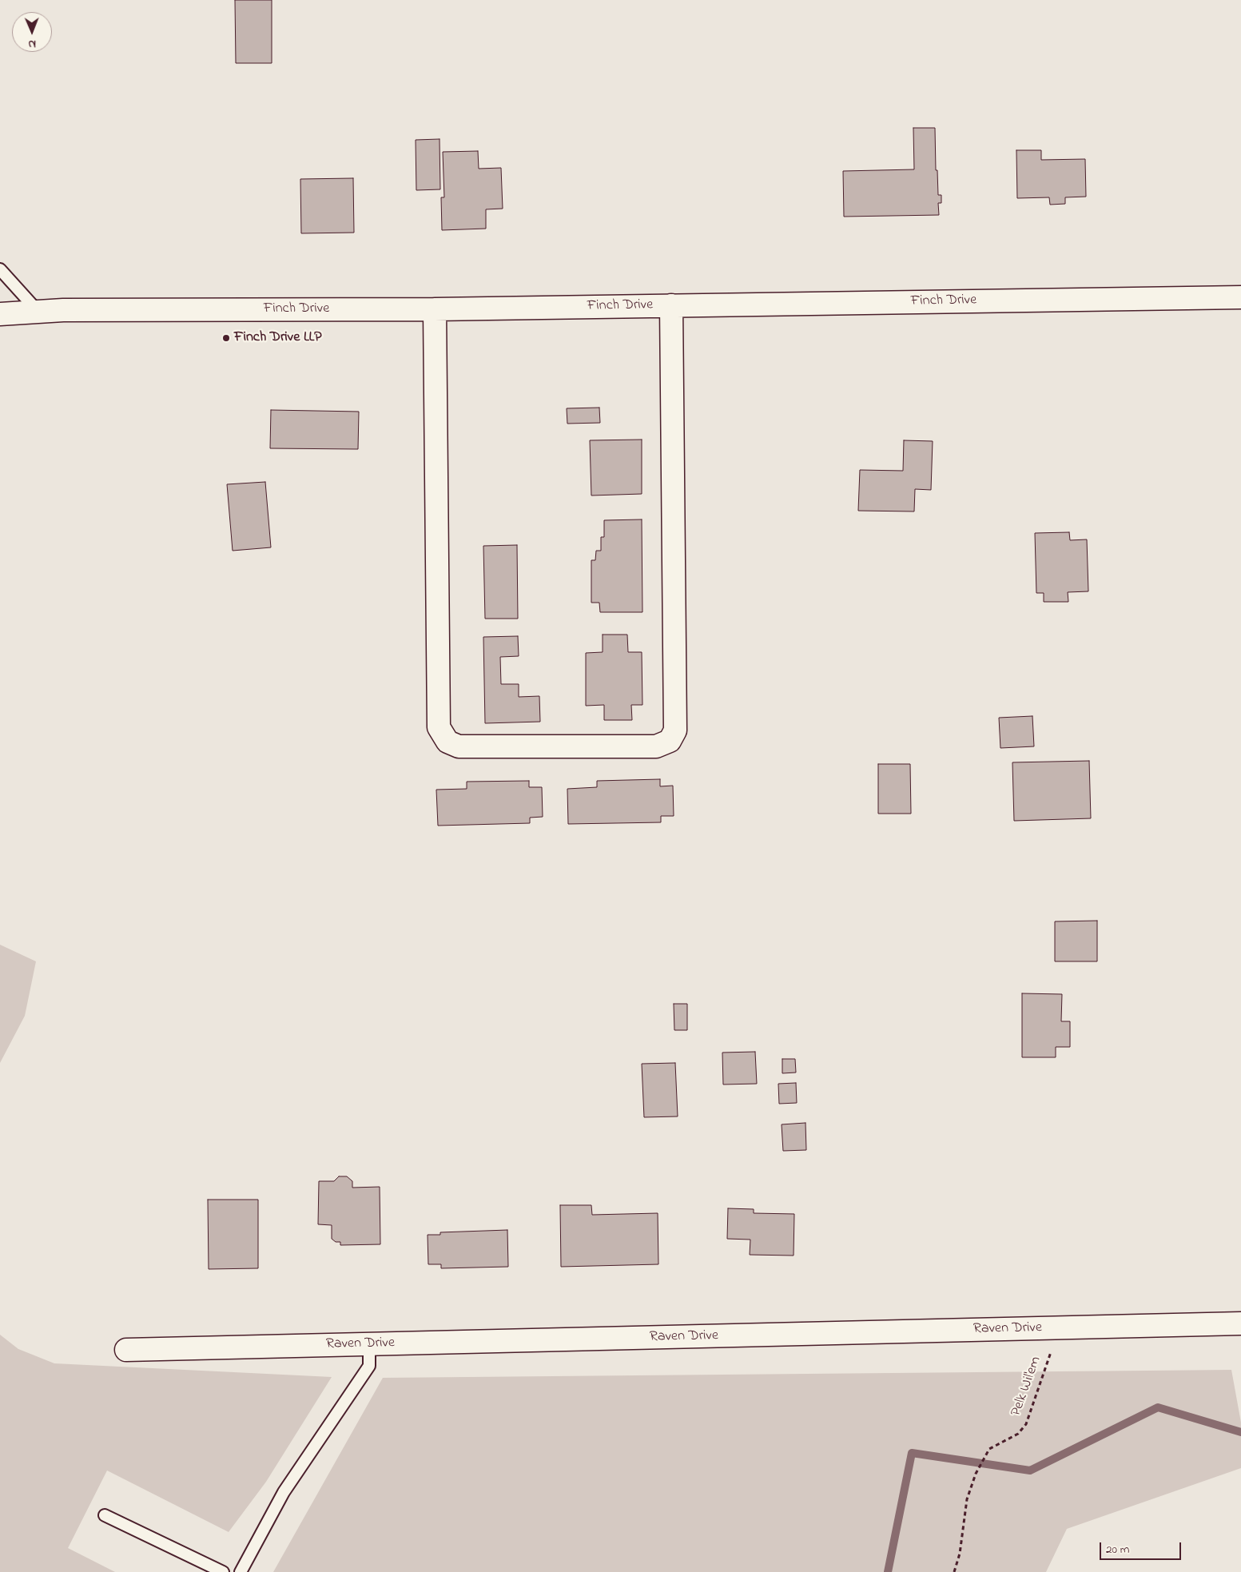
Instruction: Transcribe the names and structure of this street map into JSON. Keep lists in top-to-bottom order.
{
  "streets": {
    "street": ["Finch Drive", "Raven Drive"],
    "path": ["Pelk Wil'em"]
  },
  "crossings": [
    ["Raven Drive", "Pelk Wil'em"]
  ],
  "places": ["Finch Drive LLP"],
  "scale_bar": "20 m",
  "north": "bottom"
}
